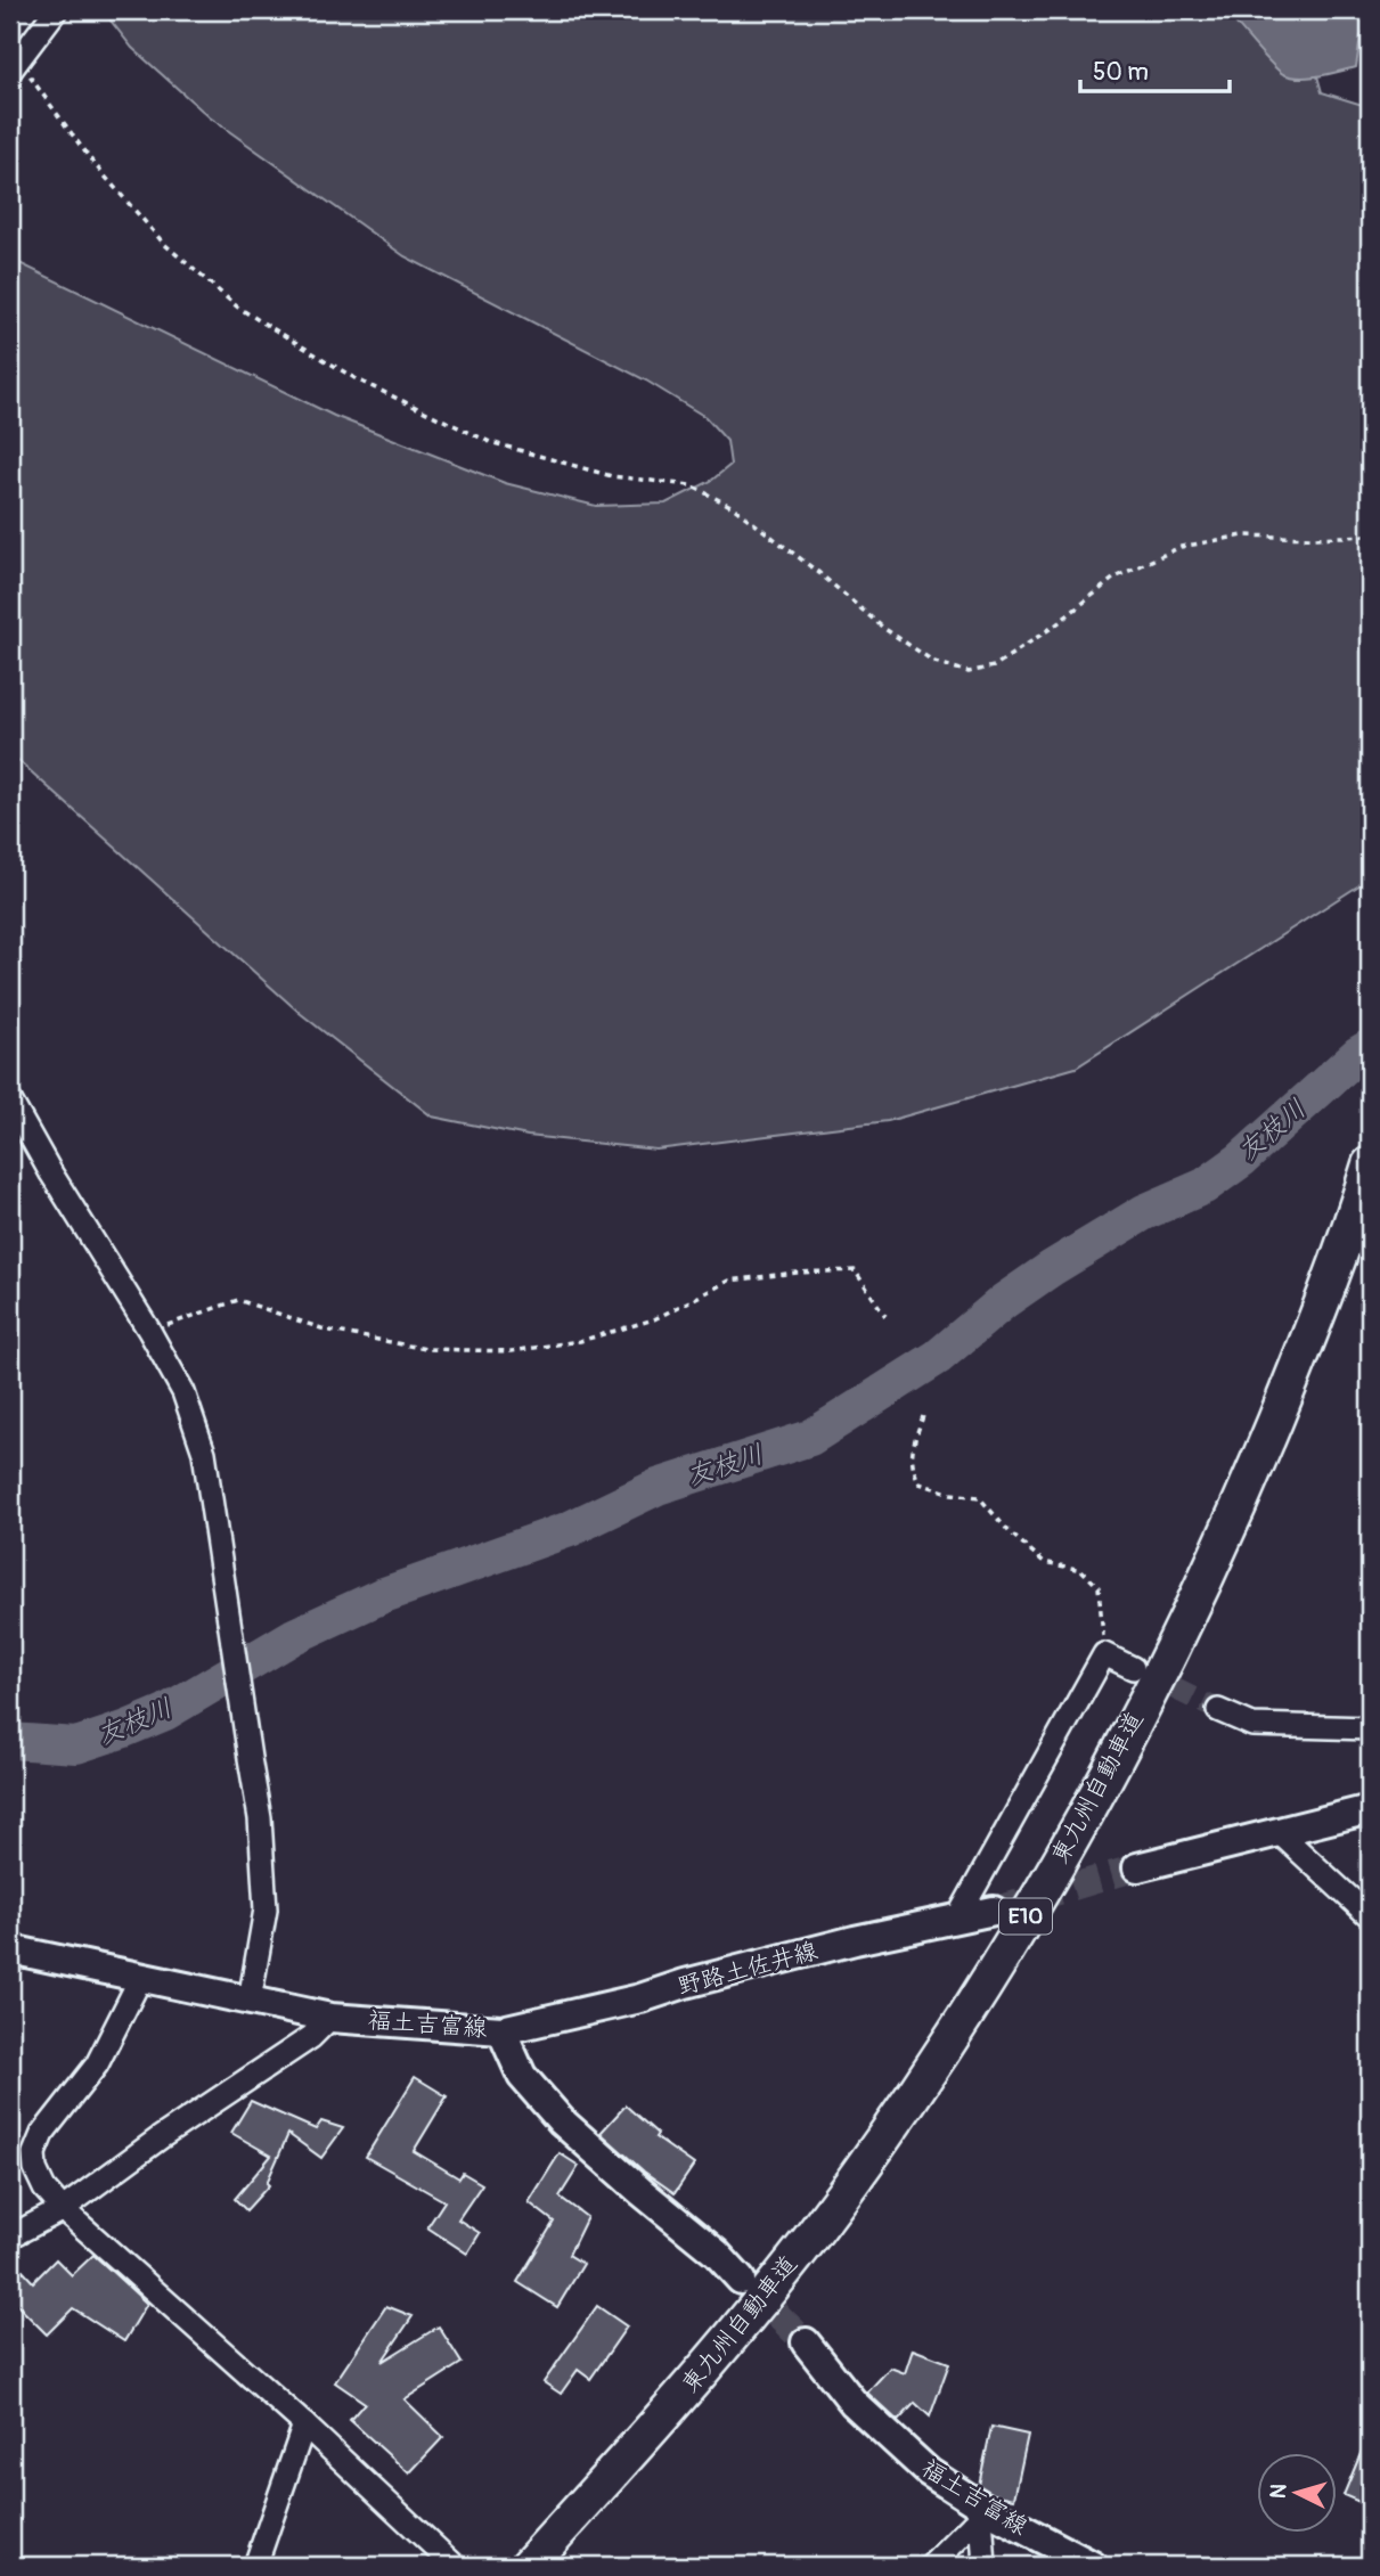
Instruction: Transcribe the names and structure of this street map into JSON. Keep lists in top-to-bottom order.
{
  "streets": {
    "highway": ["東九州自動車道", "E10"],
    "main road": ["野路土佐井線", "福土吉富線"]
  },
  "crossings": [
    ["野路土佐井線", "福土吉富線"]
  ],
  "water": ["友枝川"],
  "scale_bar": "50 m",
  "north": "left"
}
